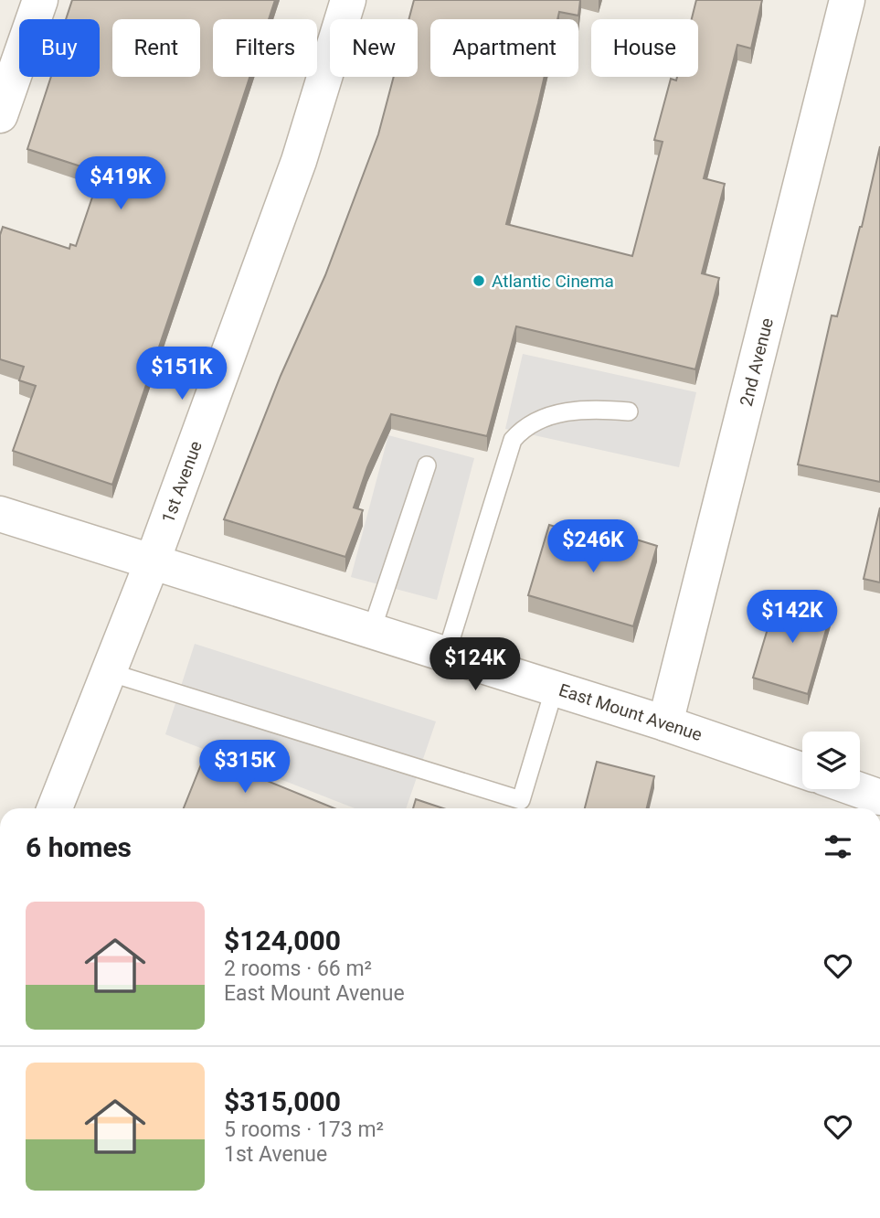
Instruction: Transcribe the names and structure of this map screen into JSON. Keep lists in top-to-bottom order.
{
  "streets": {
    "street": ["2nd Avenue", "1st Avenue", "East Mount Avenue"]
  },
  "crossings": [
    ["2nd Avenue", "East Mount Avenue"],
    ["1st Avenue", "East Mount Avenue"]
  ],
  "places": ["Atlantic Cinema"],
  "page": {
    "chip": [
      "Buy",
      "Rent",
      "Filters",
      "New",
      "Apartment",
      "House"
    ],
    "price": [
      "$419K",
      "$151K",
      "$246K",
      "$142K",
      "$124K",
      "$315K"
    ],
    "heading": "6 homes",
    "list": [
      {
        "name": "$124,000",
        "note": "2 rooms · 66 m² · East Mount Avenue"
      },
      {
        "name": "$315,000",
        "note": "5 rooms · 173 m² · 1st Avenue"
      }
    ]
  }
}
